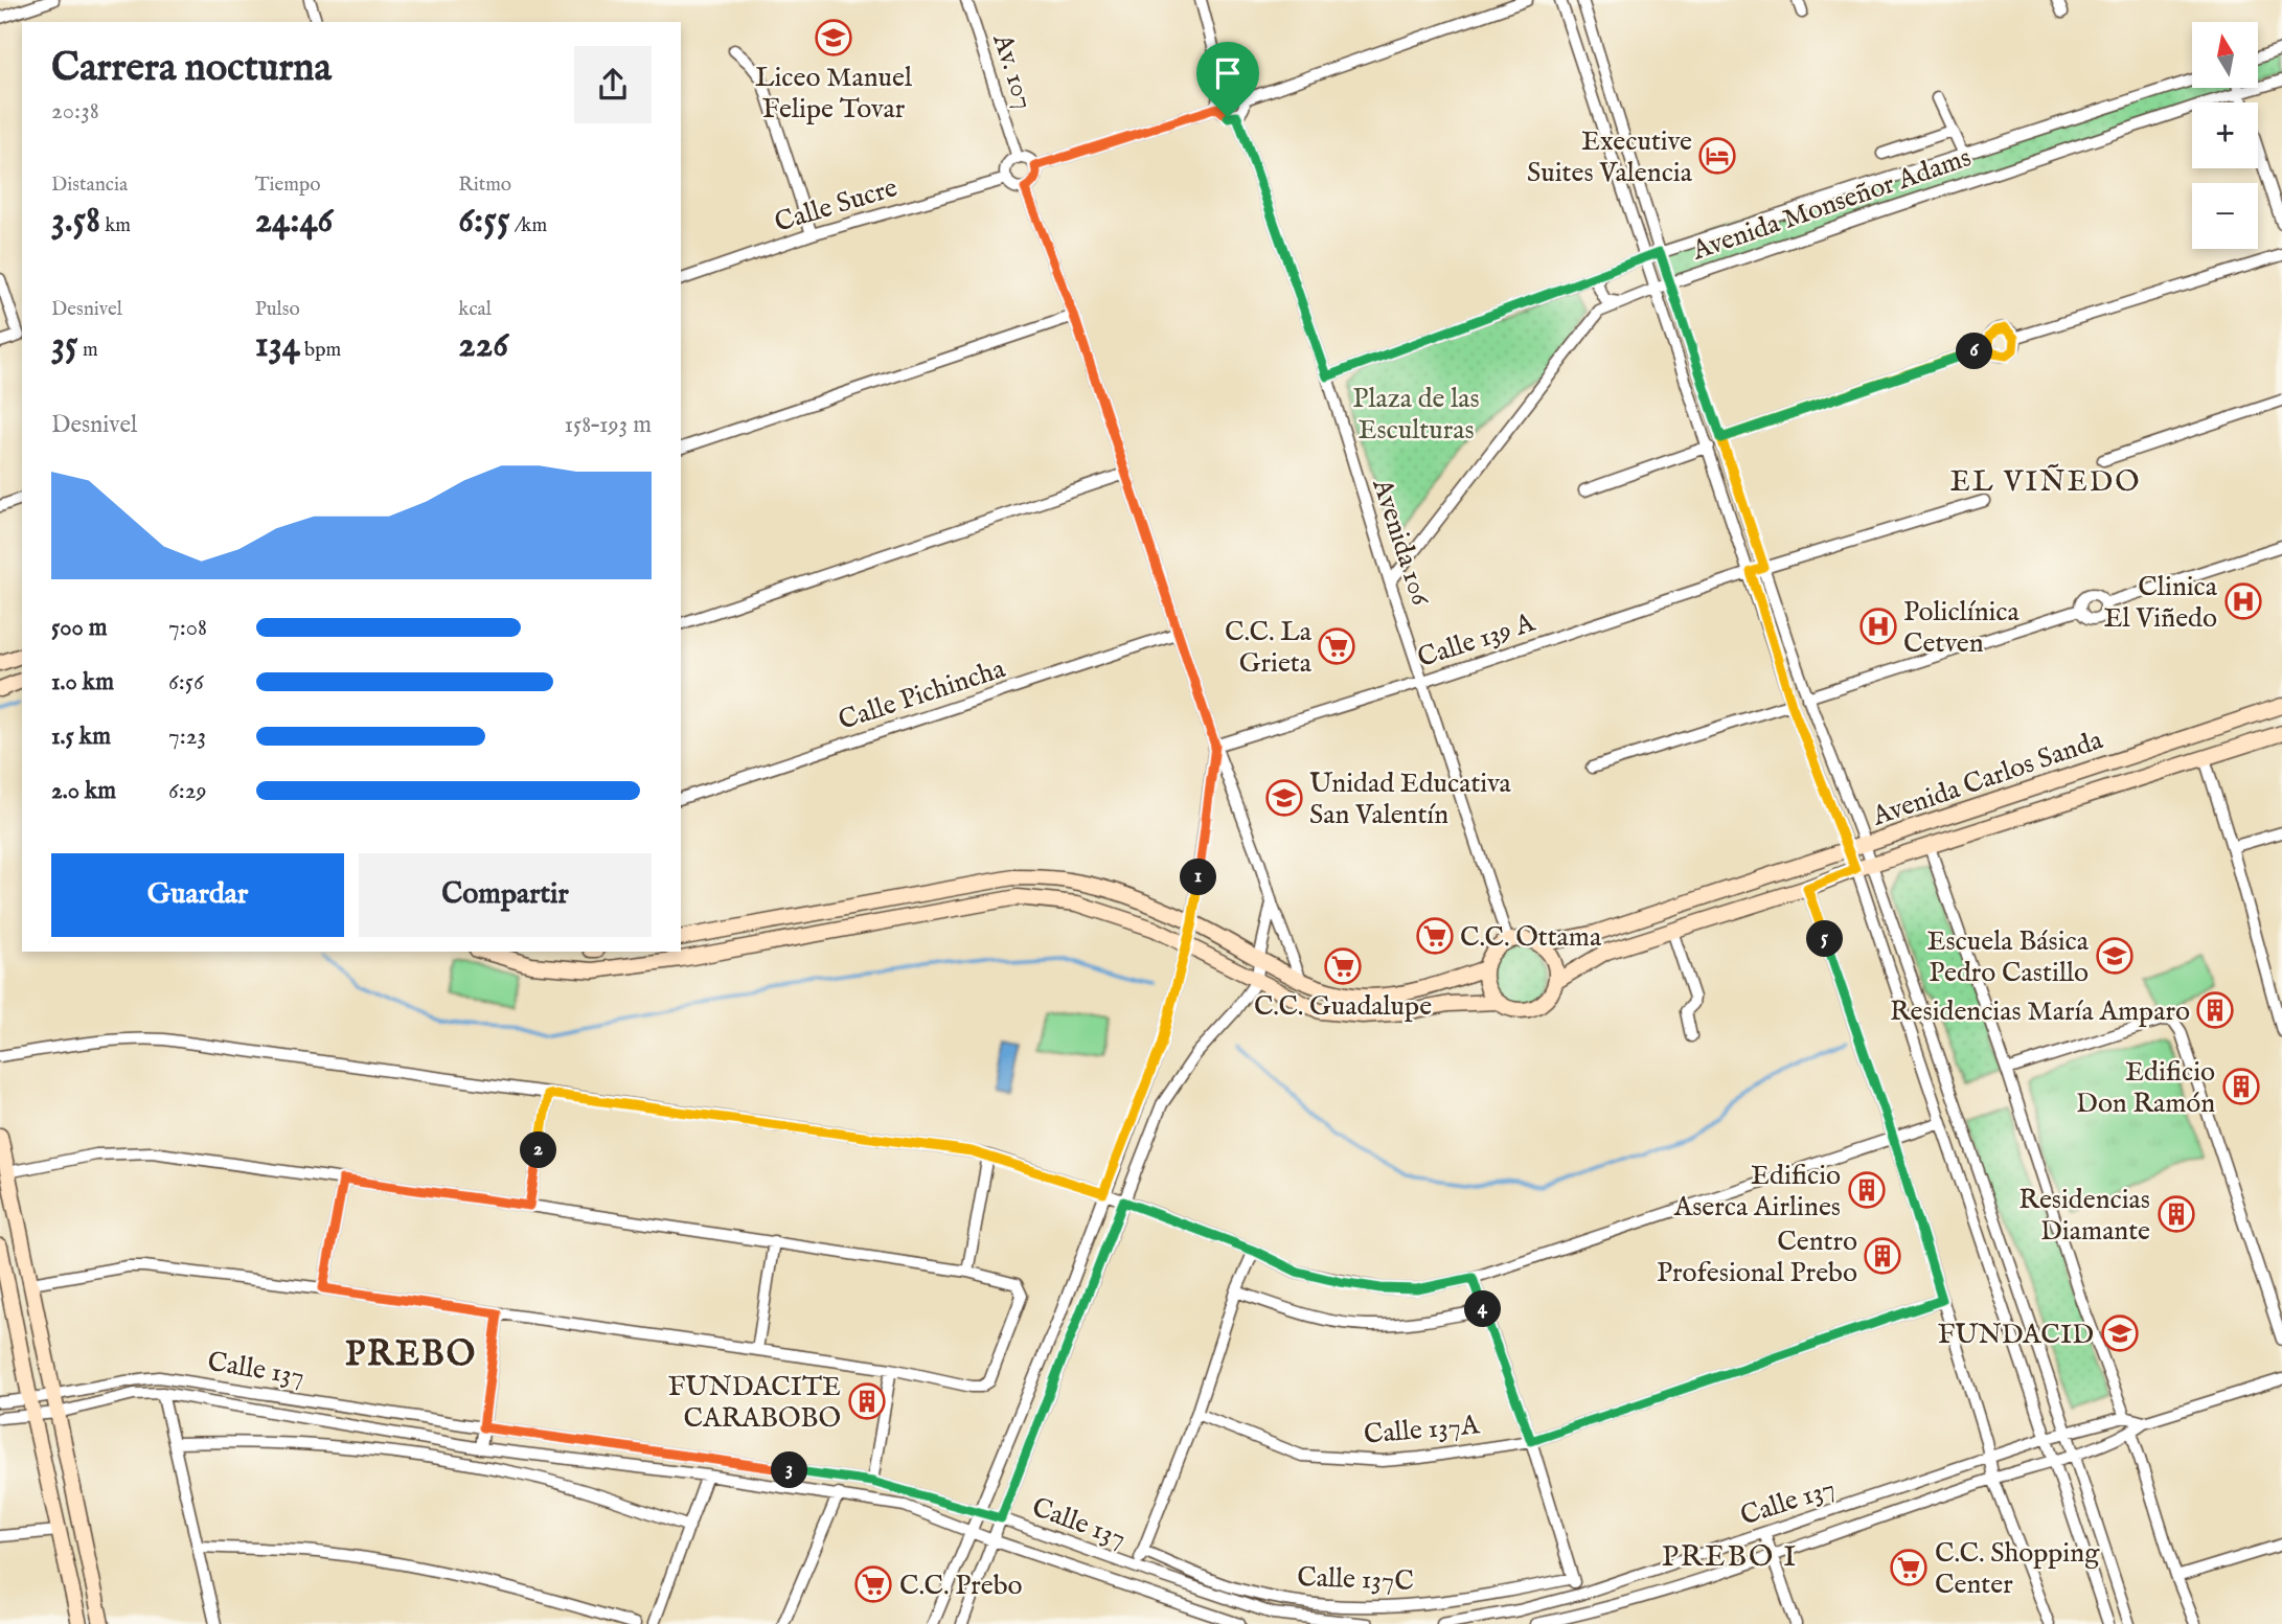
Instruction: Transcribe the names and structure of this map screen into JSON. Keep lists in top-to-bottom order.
{
  "streets": {
    "street": [
      "Av. 107",
      "Avenida Monseñor Adams",
      "Calle Sucre",
      "Avenida 106",
      "Calle 139 A",
      "Calle Pichincha",
      "Avenida Carlos Sanda",
      "Calle 137",
      "Calle 137A",
      "Calle 137C"
    ]
  },
  "crossings": [
    ["Av. 107", "Calle Sucre"],
    ["Avenida Monseñor Adams", "Avenida 106"],
    ["Avenida 106", "Calle 139 A"],
    ["Avenida 106", "Avenida Carlos Sanda"],
    ["Calle 137", "Calle 137A"],
    ["Calle 137", "Calle 137C"]
  ],
  "districts": ["EL VIÑEDO", "PREBO", "PREBO I"],
  "parks": ["Plaza de las Esculturas"],
  "places": {
    "school or university": [
      "Liceo Manuel Felipe Tovar",
      "Unidad Educativa San Valentín",
      "Escuela Básica Pedro Castillo",
      "FUNDACID"
    ],
    "hotel": ["Executive Suites Valencia"],
    "hospital": ["Clinica El Viñedo", "Policlínica Cetven"],
    "supermarket": [
      "C.C. La Grieta",
      "C.C. Ottama",
      "C.C. Guadalupe",
      "C.C. Shopping Center",
      "C.C. Prebo"
    ],
    "building": [
      "Residencias María Amparo",
      "Edificio Don Ramón",
      "Edificio Aserca Airlines",
      "Residencias Diamante",
      "Centro Profesional Prebo",
      "FUNDACITE CARABOBO"
    ]
  },
  "north": "top",
  "page": {
    "map_buttons": ["+", "−"],
    "heading": ["Carrera nocturna", "20:38"],
    "stats": [
      ["Distancia", "3.58 km"],
      ["Tiempo", "24:46"],
      ["Ritmo", "6:55 /km"],
      ["Desnivel", "35 m"],
      ["Pulso", "134 bpm"],
      ["kcal", "226"]
    ],
    "pins": [
      "6",
      "1",
      "5",
      "2",
      "4",
      "3"
    ],
    "chart": ["Desnivel", "158–193 m"],
    "list": [
      {
        "name": "500 m",
        "note": "7:08"
      },
      {
        "name": "1.0 km",
        "note": "6:56"
      },
      {
        "name": "1.5 km",
        "note": "7:23"
      },
      {
        "name": "2.0 km",
        "note": "6:29"
      }
    ],
    "buttons": ["Guardar", "Compartir"]
  }
}
